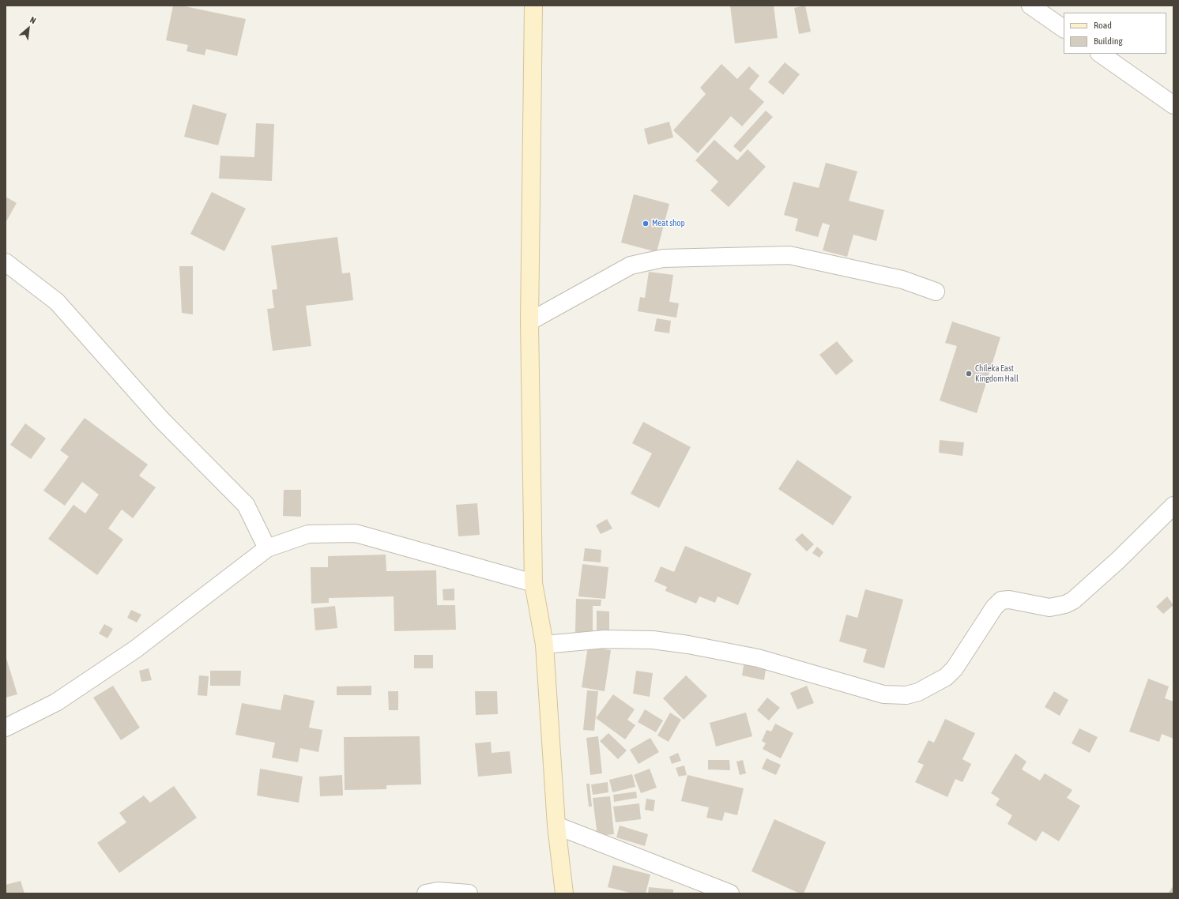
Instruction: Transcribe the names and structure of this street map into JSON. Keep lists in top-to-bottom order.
{
  "places": ["Meat shop", "Chileka East Kingdom Hall"],
  "legend": ["Road", "Building"],
  "north": "top right"
}
